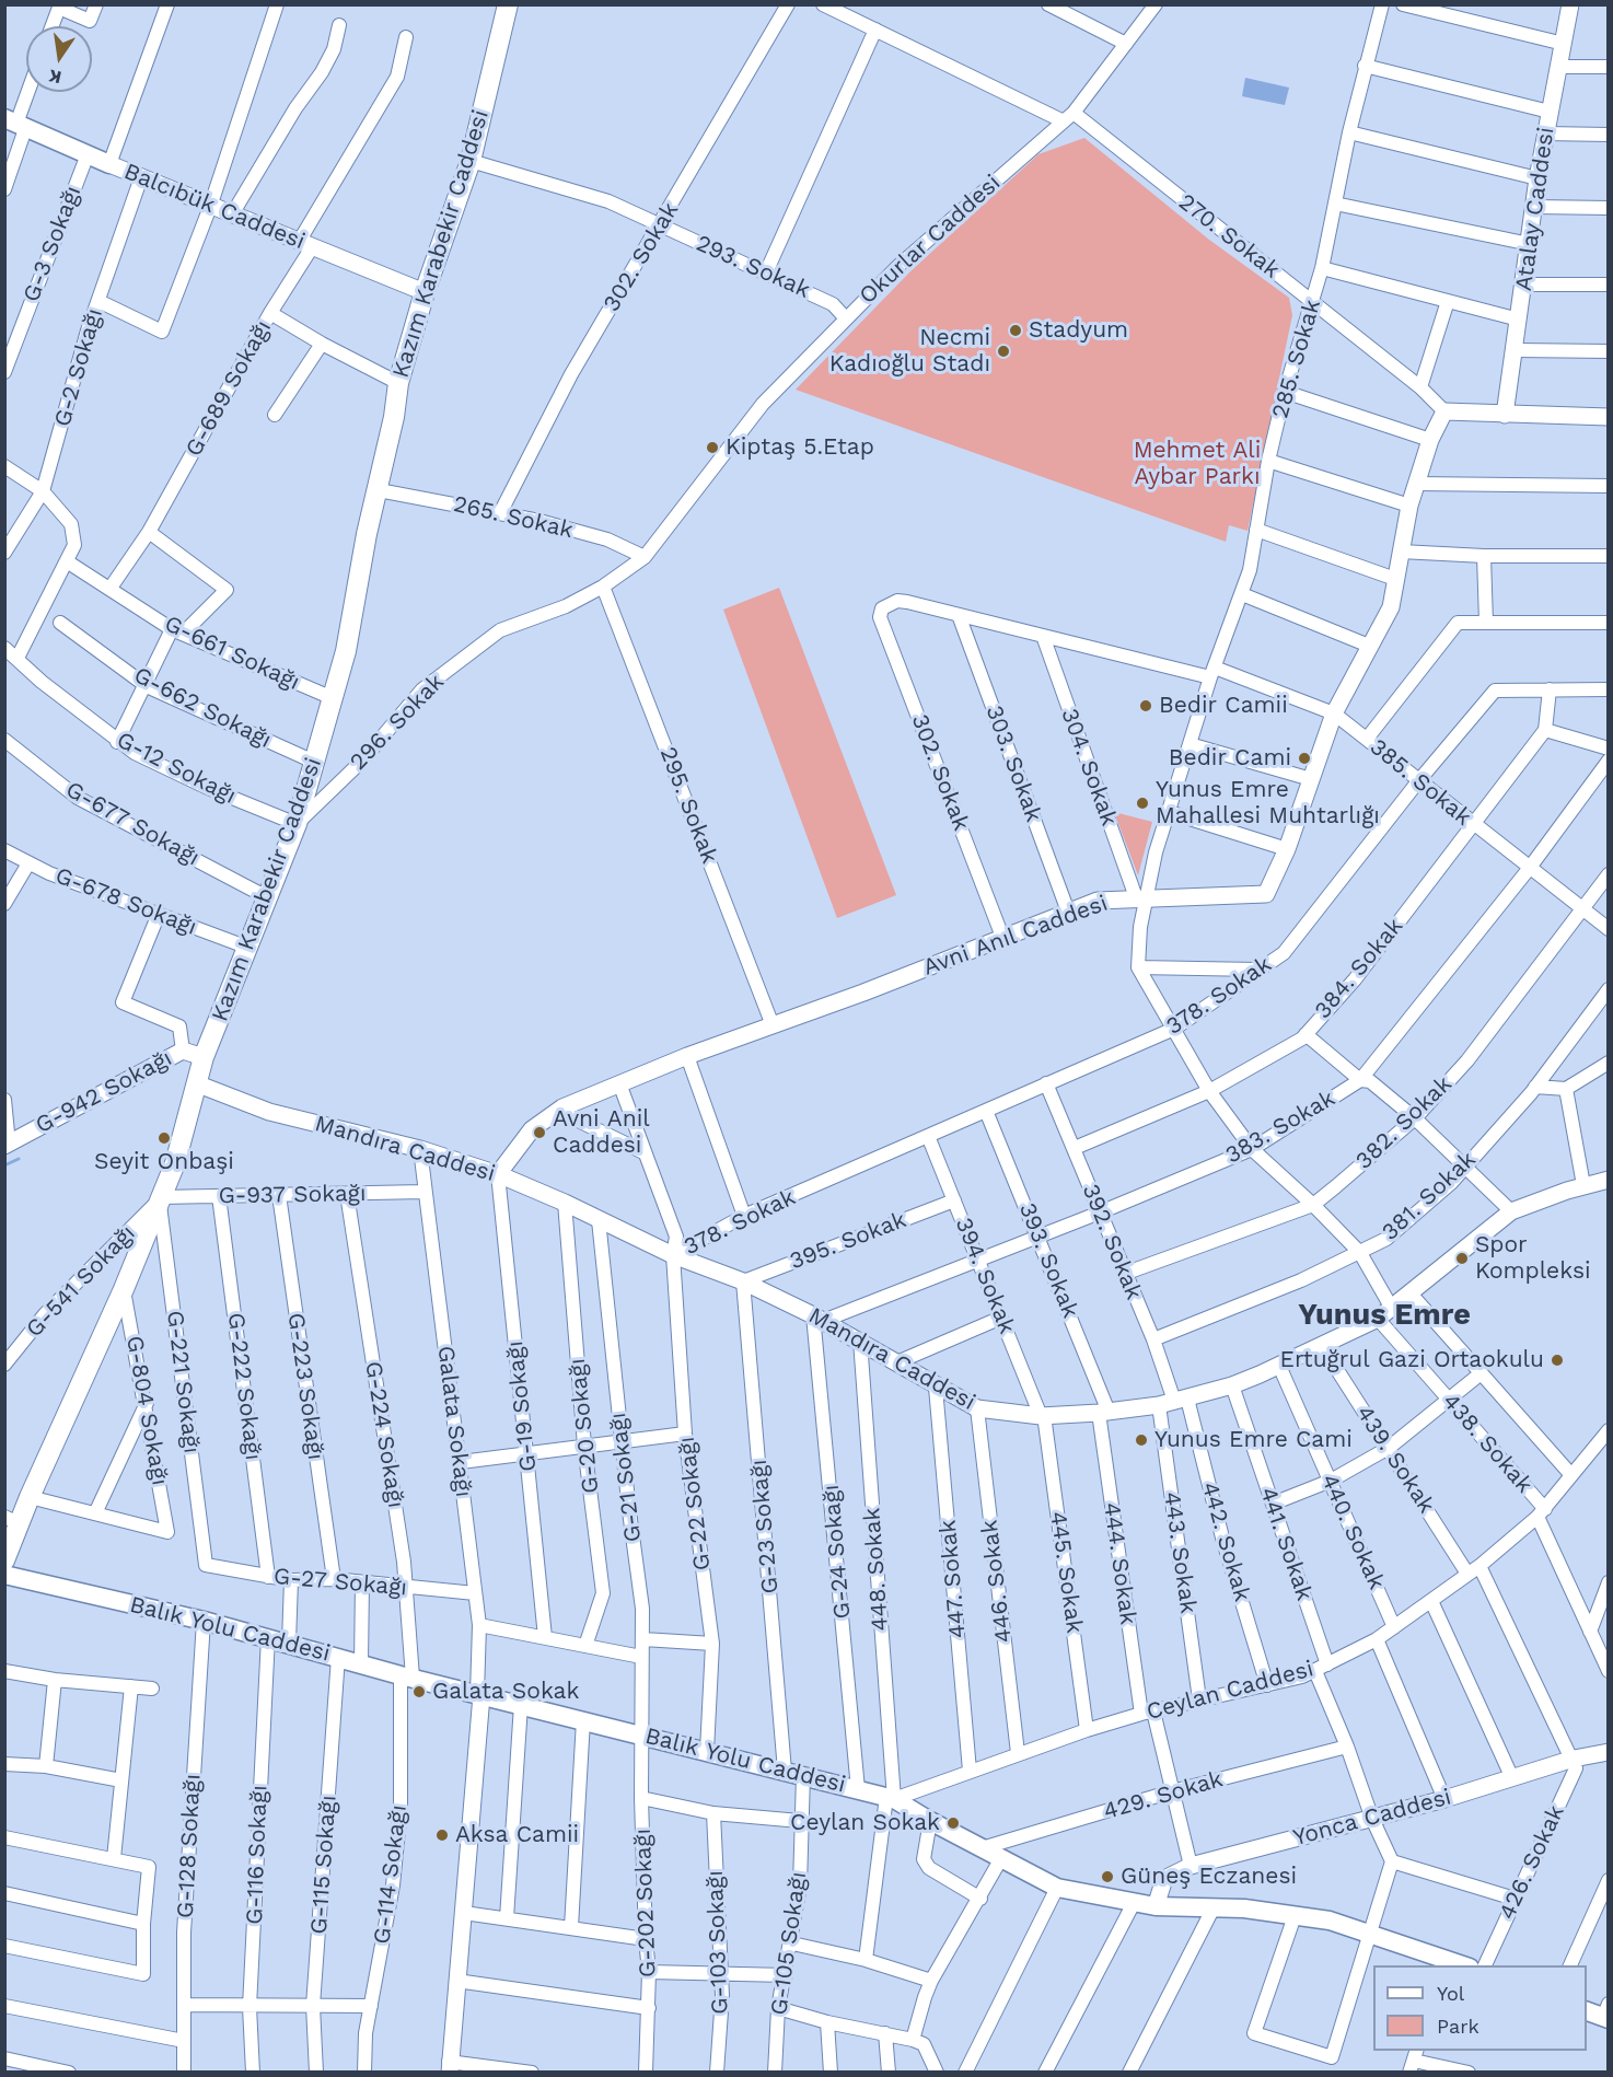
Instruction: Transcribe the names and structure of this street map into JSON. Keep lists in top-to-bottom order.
{
  "streets": {
    "main road": ["Balcıbük Caddesi", "Kazım Karabekir Caddesi", "Balık Yolu Caddesi"],
    "street": [
      "Atalay Caddesi",
      "270. Sokak",
      "Okurlar Caddesi",
      "G-3 Sokağı",
      "302. Sokak",
      "293. Sokak",
      "285. Sokak",
      "G-2 Sokağı",
      "G-689 Sokağı",
      "265. Sokak",
      "G-661 Sokağı",
      "G-662 Sokağı",
      "296. Sokak",
      "303. Sokak",
      "304. Sokak",
      "G-12 Sokağı",
      "385. Sokak",
      "295. Sokak",
      "G-677 Sokağı",
      "G-678 Sokağı",
      "Avni Anıl Caddesi",
      "384. Sokak",
      "378. Sokak",
      "G-942 Sokağı",
      "382. Sokak",
      "383. Sokak",
      "Mandıra Caddesi",
      "G-937 Sokağı",
      "381. Sokak",
      "395. Sokak",
      "392. Sokak",
      "393. Sokak",
      "394. Sokak",
      "G-541 Sokağı",
      "G-221 Sokağı",
      "G-222 Sokağı",
      "G-223 Sokağı",
      "G-19 Sokağı",
      "G-804 Sokağı",
      "Galata Sokağı",
      "G-20 Sokağı",
      "G-224 Sokağı",
      "438. Sokak",
      "439. Sokak",
      "G-21 Sokağı",
      "G-22 Sokağı",
      "G-23 Sokağı",
      "440. Sokak",
      "442. Sokak",
      "441. Sokak",
      "G-24 Sokağı",
      "443. Sokak",
      "444. Sokak",
      "448. Sokak",
      "445. Sokak",
      "447. Sokak",
      "446. Sokak",
      "G-27 Sokağı",
      "Ceylan Caddesi",
      "429. Sokak",
      "Yonca Caddesi",
      "G-128 Sokağı",
      "G-116 Sokağı",
      "426. Sokak",
      "G-115 Sokağı",
      "G-114 Sokağı",
      "G-202 Sokağı",
      "G-103 Sokağı",
      "G-105 Sokağı"
    ]
  },
  "crossings": [
    ["Balcıbük Caddesi", "G-3 Sokağı"],
    ["Balcıbük Caddesi", "Kazım Karabekir Caddesi"],
    ["Balcıbük Caddesi", "G-2 Sokağı"],
    ["Balcıbük Caddesi", "G-689 Sokağı"],
    ["270. Sokak", "Okurlar Caddesi"],
    ["270. Sokak", "285. Sokak"],
    ["270. Sokak", "Avni Anıl Caddesi"],
    ["Okurlar Caddesi", "293. Sokak"],
    ["Okurlar Caddesi", "265. Sokak"],
    ["Okurlar Caddesi", "296. Sokak"],
    ["Kazım Karabekir Caddesi", "293. Sokak"],
    ["Kazım Karabekir Caddesi", "265. Sokak"],
    ["Kazım Karabekir Caddesi", "G-661 Sokağı"],
    ["Kazım Karabekir Caddesi", "G-662 Sokağı"],
    ["Kazım Karabekir Caddesi", "296. Sokak"],
    ["Kazım Karabekir Caddesi", "G-12 Sokağı"],
    ["Kazım Karabekir Caddesi", "G-677 Sokağı"],
    ["Kazım Karabekir Caddesi", "G-678 Sokağı"],
    ["Kazım Karabekir Caddesi", "G-942 Sokağı"],
    ["Kazım Karabekir Caddesi", "Mandıra Caddesi"],
    ["Kazım Karabekir Caddesi", "G-937 Sokağı"],
    ["Kazım Karabekir Caddesi", "G-541 Sokağı"],
    ["Kazım Karabekir Caddesi", "G-221 Sokağı"],
    ["Kazım Karabekir Caddesi", "G-804 Sokağı"],
    ["302. Sokak", "293. Sokak"],
    ["302. Sokak", "265. Sokak"],
    ["302. Sokak", "385. Sokak"],
    ["302. Sokak", "Avni Anıl Caddesi"],
    ["285. Sokak", "304. Sokak"],
    ["285. Sokak", "385. Sokak"],
    ["285. Sokak", "Avni Anıl Caddesi"],
    ["G-689 Sokağı", "G-661 Sokağı"],
    ["265. Sokak", "296. Sokak"],
    ["296. Sokak", "G-12 Sokağı"],
    ["296. Sokak", "295. Sokak"],
    ["303. Sokak", "385. Sokak"],
    ["303. Sokak", "Avni Anıl Caddesi"],
    ["304. Sokak", "385. Sokak"],
    ["304. Sokak", "Avni Anıl Caddesi"],
    ["385. Sokak", "Avni Anıl Caddesi"],
    ["385. Sokak", "384. Sokak"],
    ["385. Sokak", "378. Sokak"],
    ["385. Sokak", "382. Sokak"],
    ["385. Sokak", "383. Sokak"],
    ["295. Sokak", "Avni Anıl Caddesi"],
    ["Avni Anıl Caddesi", "Mandıra Caddesi"],
    ["Avni Anıl Caddesi", "G-19 Sokağı"],
    ["Avni Anıl Caddesi", "G-22 Sokağı"],
    ["384. Sokak", "392. Sokak"],
    ["378. Sokak", "Mandıra Caddesi"],
    ["378. Sokak", "392. Sokak"],
    ["378. Sokak", "393. Sokak"],
    ["378. Sokak", "394. Sokak"],
    ["378. Sokak", "G-22 Sokağı"],
    ["382. Sokak", "392. Sokak"],
    ["383. Sokak", "Mandıra Caddesi"],
    ["383. Sokak", "392. Sokak"],
    ["383. Sokak", "393. Sokak"],
    ["383. Sokak", "394. Sokak"],
    ["383. Sokak", "G-24 Sokağı"],
    ["Mandıra Caddesi", "395. Sokak"],
    ["Mandıra Caddesi", "392. Sokak"],
    ["Mandıra Caddesi", "393. Sokak"],
    ["Mandıra Caddesi", "394. Sokak"],
    ["Mandıra Caddesi", "G-19 Sokağı"],
    ["Mandıra Caddesi", "Galata Sokağı"],
    ["Mandıra Caddesi", "G-20 Sokağı"],
    ["Mandıra Caddesi", "438. Sokak"],
    ["Mandıra Caddesi", "439. Sokak"],
    ["Mandıra Caddesi", "G-21 Sokağı"],
    ["Mandıra Caddesi", "G-22 Sokağı"],
    ["Mandıra Caddesi", "G-23 Sokağı"],
    ["Mandıra Caddesi", "440. Sokak"],
    ["Mandıra Caddesi", "442. Sokak"],
    ["Mandıra Caddesi", "441. Sokak"],
    ["Mandıra Caddesi", "G-24 Sokağı"],
    ["Mandıra Caddesi", "443. Sokak"],
    ["Mandıra Caddesi", "444. Sokak"],
    ["Mandıra Caddesi", "448. Sokak"],
    ["Mandıra Caddesi", "445. Sokak"],
    ["Mandıra Caddesi", "447. Sokak"],
    ["Mandıra Caddesi", "446. Sokak"],
    ["G-937 Sokağı", "G-541 Sokağı"],
    ["G-937 Sokağı", "G-221 Sokağı"],
    ["G-937 Sokağı", "G-222 Sokağı"],
    ["G-937 Sokağı", "G-223 Sokağı"],
    ["G-937 Sokağı", "Galata Sokağı"],
    ["G-937 Sokağı", "G-224 Sokağı"],
    ["381. Sokak", "392. Sokak"],
    ["395. Sokak", "394. Sokak"],
    ["395. Sokak", "G-23 Sokağı"],
    ["392. Sokak", "442. Sokak"],
    ["392. Sokak", "443. Sokak"],
    ["393. Sokak", "444. Sokak"],
    ["394. Sokak", "445. Sokak"],
    ["G-541 Sokağı", "G-221 Sokağı"],
    ["G-221 Sokağı", "G-27 Sokağı"],
    ["G-222 Sokağı", "G-27 Sokağı"],
    ["G-223 Sokağı", "G-27 Sokağı"],
    ["Galata Sokağı", "G-27 Sokağı"],
    ["Galata Sokağı", "Balık Yolu Caddesi"],
    ["G-224 Sokağı", "G-27 Sokağı"],
    ["G-224 Sokağı", "Balık Yolu Caddesi"],
    ["G-224 Sokağı", "G-114 Sokağı"],
    ["438. Sokak", "Ceylan Caddesi"],
    ["439. Sokak", "Ceylan Caddesi"],
    ["G-21 Sokağı", "Balık Yolu Caddesi"],
    ["G-21 Sokağı", "G-202 Sokağı"],
    ["G-22 Sokağı", "Balık Yolu Caddesi"],
    ["G-23 Sokağı", "Balık Yolu Caddesi"],
    ["G-23 Sokağı", "G-105 Sokağı"],
    ["440. Sokak", "Ceylan Caddesi"],
    ["442. Sokak", "443. Sokak"],
    ["442. Sokak", "Ceylan Caddesi"],
    ["441. Sokak", "Ceylan Caddesi"],
    ["441. Sokak", "429. Sokak"],
    ["441. Sokak", "Yonca Caddesi"],
    ["G-24 Sokağı", "Balık Yolu Caddesi"],
    ["443. Sokak", "Ceylan Caddesi"],
    ["444. Sokak", "Ceylan Caddesi"],
    ["444. Sokak", "429. Sokak"],
    ["444. Sokak", "Yonca Caddesi"],
    ["448. Sokak", "Balık Yolu Caddesi"],
    ["448. Sokak", "Ceylan Caddesi"],
    ["445. Sokak", "Ceylan Caddesi"],
    ["447. Sokak", "Ceylan Caddesi"],
    ["446. Sokak", "Ceylan Caddesi"],
    ["Balık Yolu Caddesi", "Ceylan Caddesi"],
    ["Balık Yolu Caddesi", "429. Sokak"],
    ["Balık Yolu Caddesi", "Yonca Caddesi"],
    ["Balık Yolu Caddesi", "G-128 Sokağı"],
    ["Balık Yolu Caddesi", "G-116 Sokağı"],
    ["Balık Yolu Caddesi", "G-115 Sokağı"],
    ["Balık Yolu Caddesi", "G-114 Sokağı"],
    ["Balık Yolu Caddesi", "G-202 Sokağı"],
    ["Balık Yolu Caddesi", "G-105 Sokağı"],
    ["Yonca Caddesi", "426. Sokak"]
  ],
  "districts": ["Yunus Emre"],
  "parks": ["Mehmet Ali Aybar Parkı"],
  "places": [
    "Stadyum",
    "Necmi Kadıoğlu Stadı",
    "Kiptaş 5.Etap",
    "Bedir Camii",
    "Bedir Cami",
    "Yunus Emre Mahallesi Muhtarlığı",
    "Avni Anil Caddesi",
    "Seyit Onbaşi",
    "Spor Kompleksi",
    "Ertuğrul Gazi Ortaokulu",
    "Yunus Emre Cami",
    "Galata Sokak",
    "Ceylan Sokak",
    "Aksa Camii",
    "Güneş Eczanesi"
  ],
  "legend": ["Yol", "Park"],
  "north": "bottom"
}
